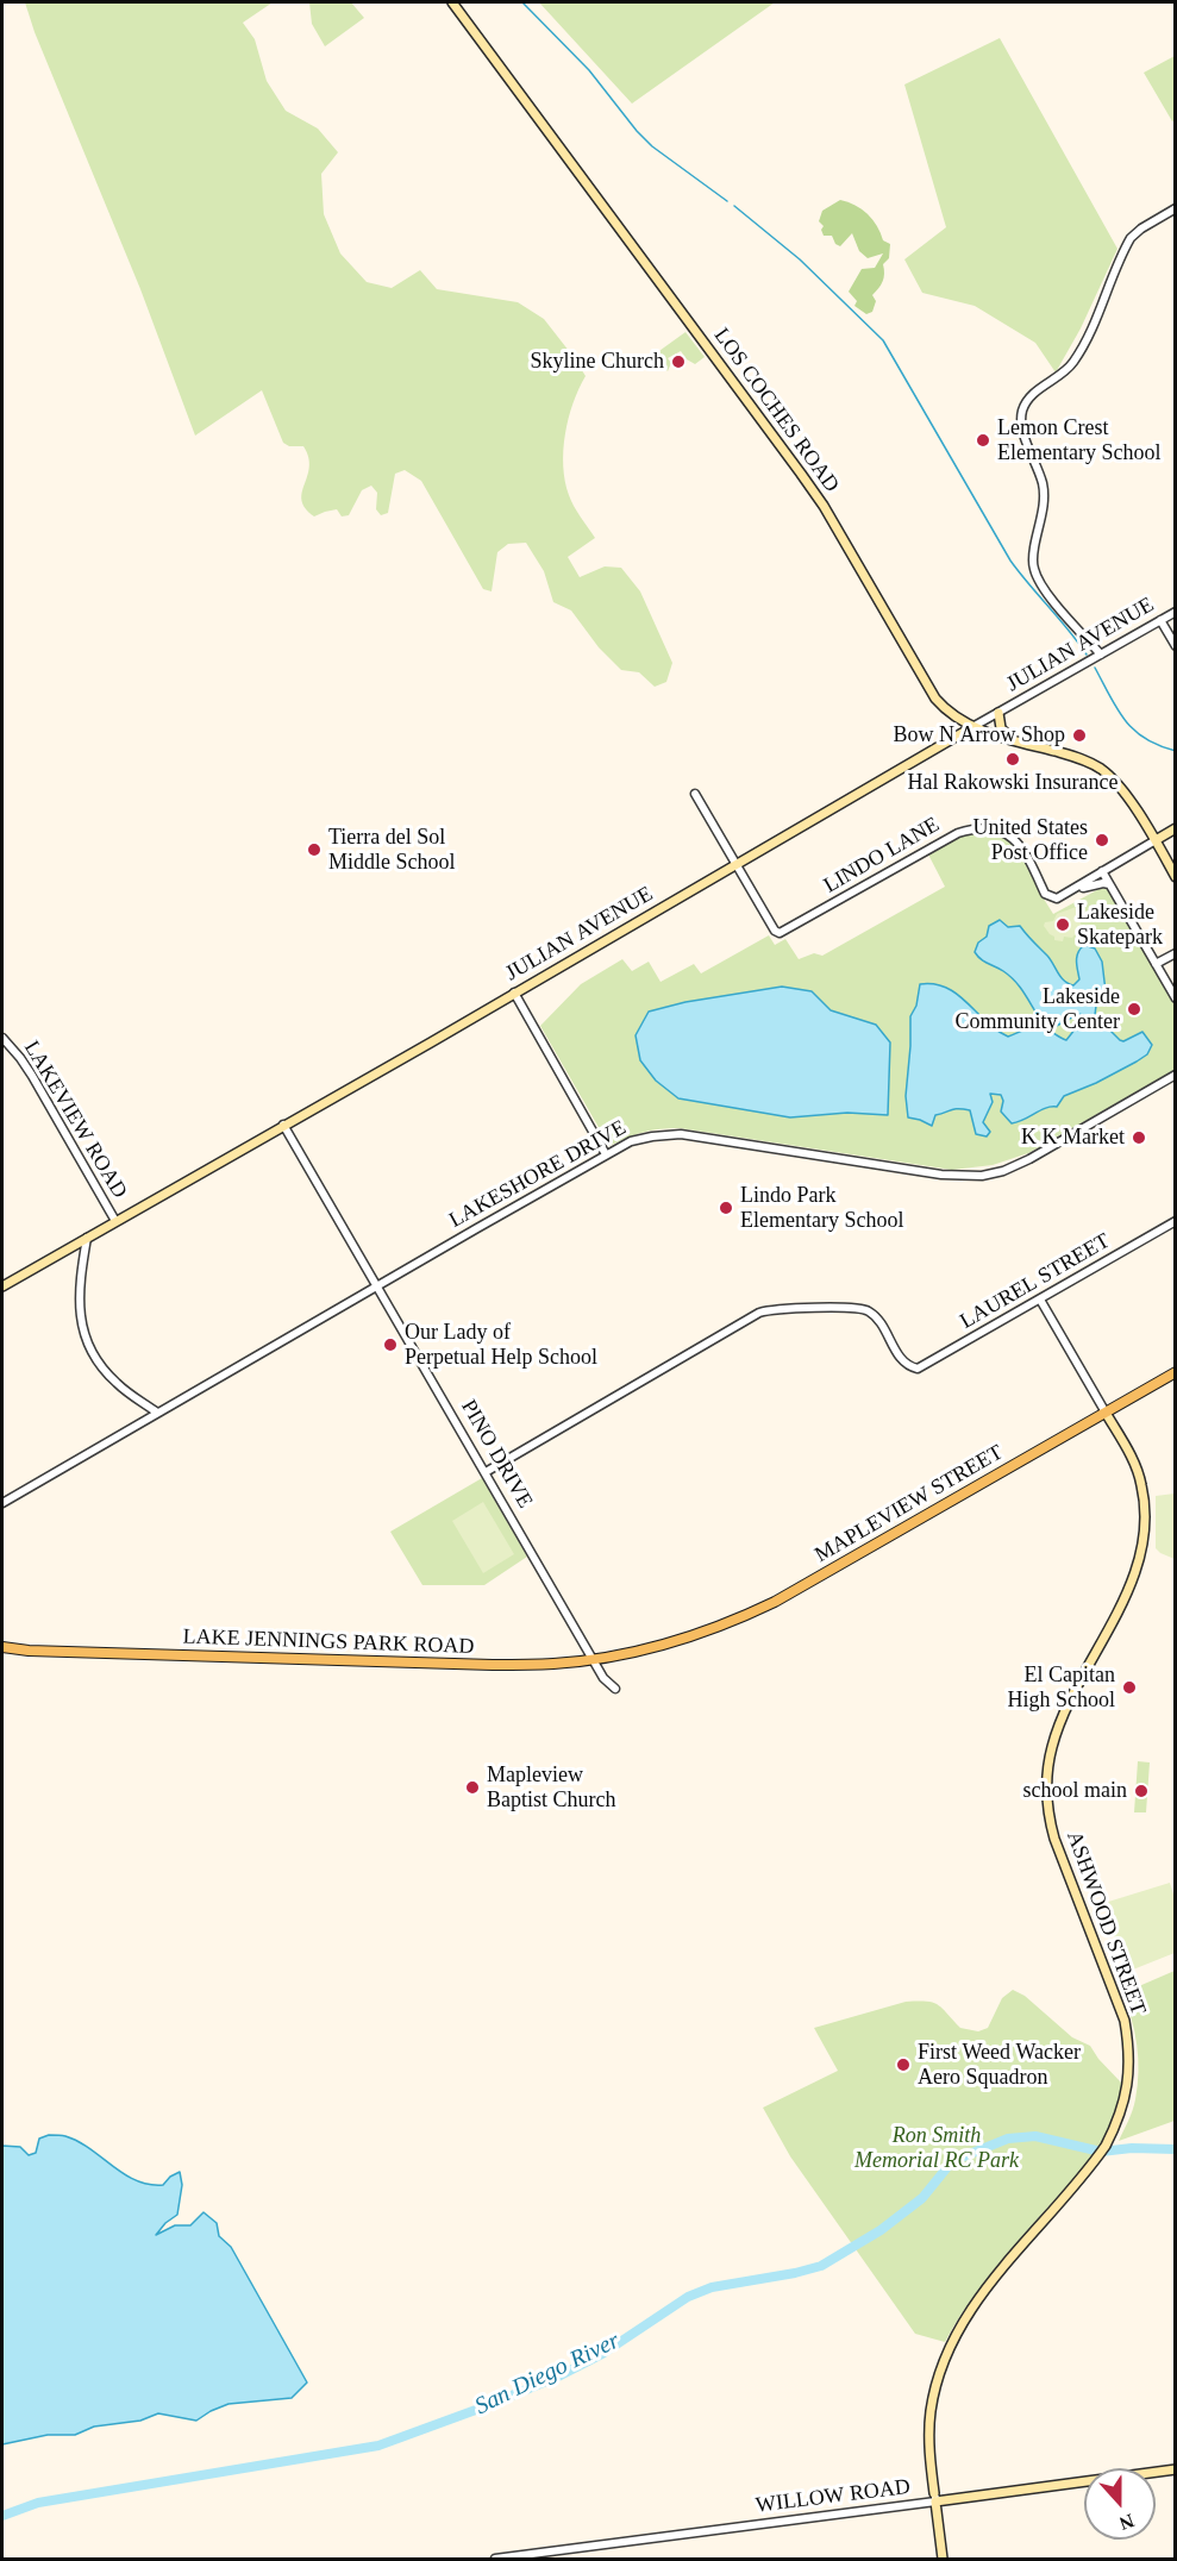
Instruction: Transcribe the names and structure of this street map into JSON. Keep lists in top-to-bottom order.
{
  "streets": {
    "main road": [
      "LOS COCHES ROAD",
      "JULIAN AVENUE",
      "MAPLEVIEW STREET",
      "LAKE JENNINGS PARK ROAD",
      "ASHWOOD STREET",
      "WILLOW ROAD"
    ],
    "street": [
      "LINDO LANE",
      "LAKEVIEW ROAD",
      "LAKESHORE DRIVE",
      "LAUREL STREET",
      "PINO DRIVE"
    ]
  },
  "crossings": [
    ["LOS COCHES ROAD", "JULIAN AVENUE"],
    ["JULIAN AVENUE", "LINDO LANE"],
    ["JULIAN AVENUE", "LAKEVIEW ROAD"],
    ["JULIAN AVENUE", "PINO DRIVE"],
    ["LAKESHORE DRIVE", "PINO DRIVE"],
    ["LAUREL STREET", "PINO DRIVE"],
    ["LAUREL STREET", "ASHWOOD STREET"],
    ["PINO DRIVE", "LAKE JENNINGS PARK ROAD"],
    ["MAPLEVIEW STREET", "LAKE JENNINGS PARK ROAD"],
    ["MAPLEVIEW STREET", "ASHWOOD STREET"],
    ["ASHWOOD STREET", "WILLOW ROAD"]
  ],
  "water": ["San Diego River"],
  "parks": ["Ron Smith Memorial RC Park"],
  "places": [
    "Skyline Church",
    "Lemon Crest Elementary School",
    "Bow N Arrow Shop",
    "Hal Rakowski Insurance",
    "United States Post Office",
    "Tierra del Sol Middle School",
    "Lakeside Skatepark",
    "Lakeside Community Center",
    "K K Market",
    "Lindo Park Elementary School",
    "Our Lady of Perpetual Help School",
    "El Capitan High School",
    "Mapleview Baptist Church",
    "school main",
    "First Weed Wacker Aero Squadron"
  ],
  "north": "bottom"
}
